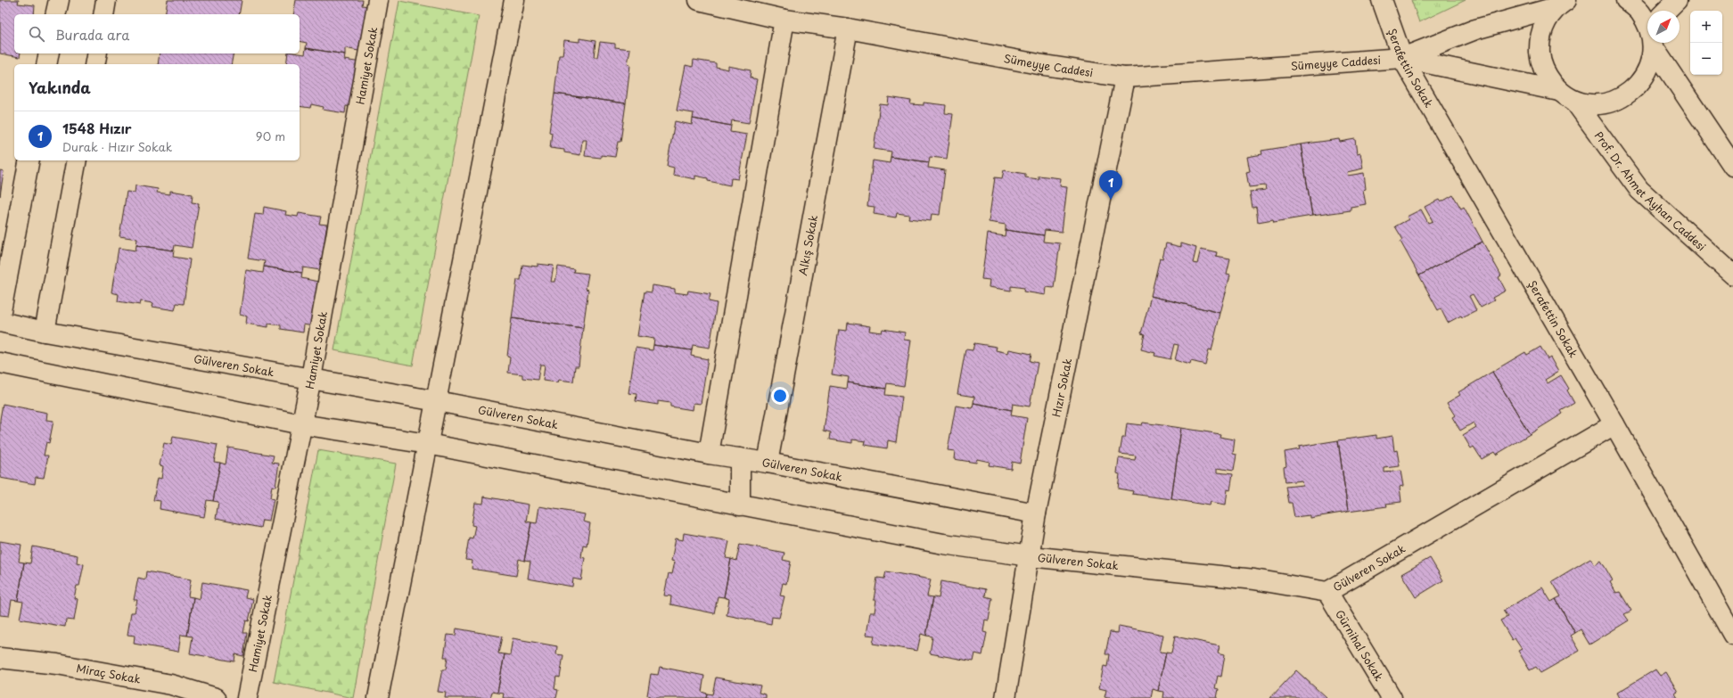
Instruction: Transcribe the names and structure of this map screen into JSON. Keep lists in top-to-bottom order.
{
  "streets": {
    "street": [
      "Sümeyye Caddesi",
      "Hamiyet Sokak",
      "Şerafettin Sokak",
      "Prof. Dr. Ahmet Ayhan Caddesi",
      "Alkış Sokak",
      "Gülveren Sokak",
      "Hızır Sokak",
      "Gürnihal Sokak",
      "Miraç Sokak"
    ]
  },
  "crossings": [
    ["Sümeyye Caddesi", "Şerafettin Sokak"],
    ["Sümeyye Caddesi", "Prof. Dr. Ahmet Ayhan Caddesi"],
    ["Sümeyye Caddesi", "Alkış Sokak"],
    ["Sümeyye Caddesi", "Hızır Sokak"],
    ["Hamiyet Sokak", "Gülveren Sokak"],
    ["Şerafettin Sokak", "Gülveren Sokak"],
    ["Alkış Sokak", "Gülveren Sokak"],
    ["Gülveren Sokak", "Hızır Sokak"],
    ["Gülveren Sokak", "Gürnihal Sokak"]
  ],
  "north": "top right",
  "page": {
    "map_buttons": ["+", "−"],
    "search": "Burada ara",
    "heading": "Yakında",
    "list": [
      {
        "mark": "1",
        "name": "1548 Hızır",
        "note": "Durak · Hızır Sokak",
        "value": "90 m"
      }
    ],
    "pins": "1"
  }
}
